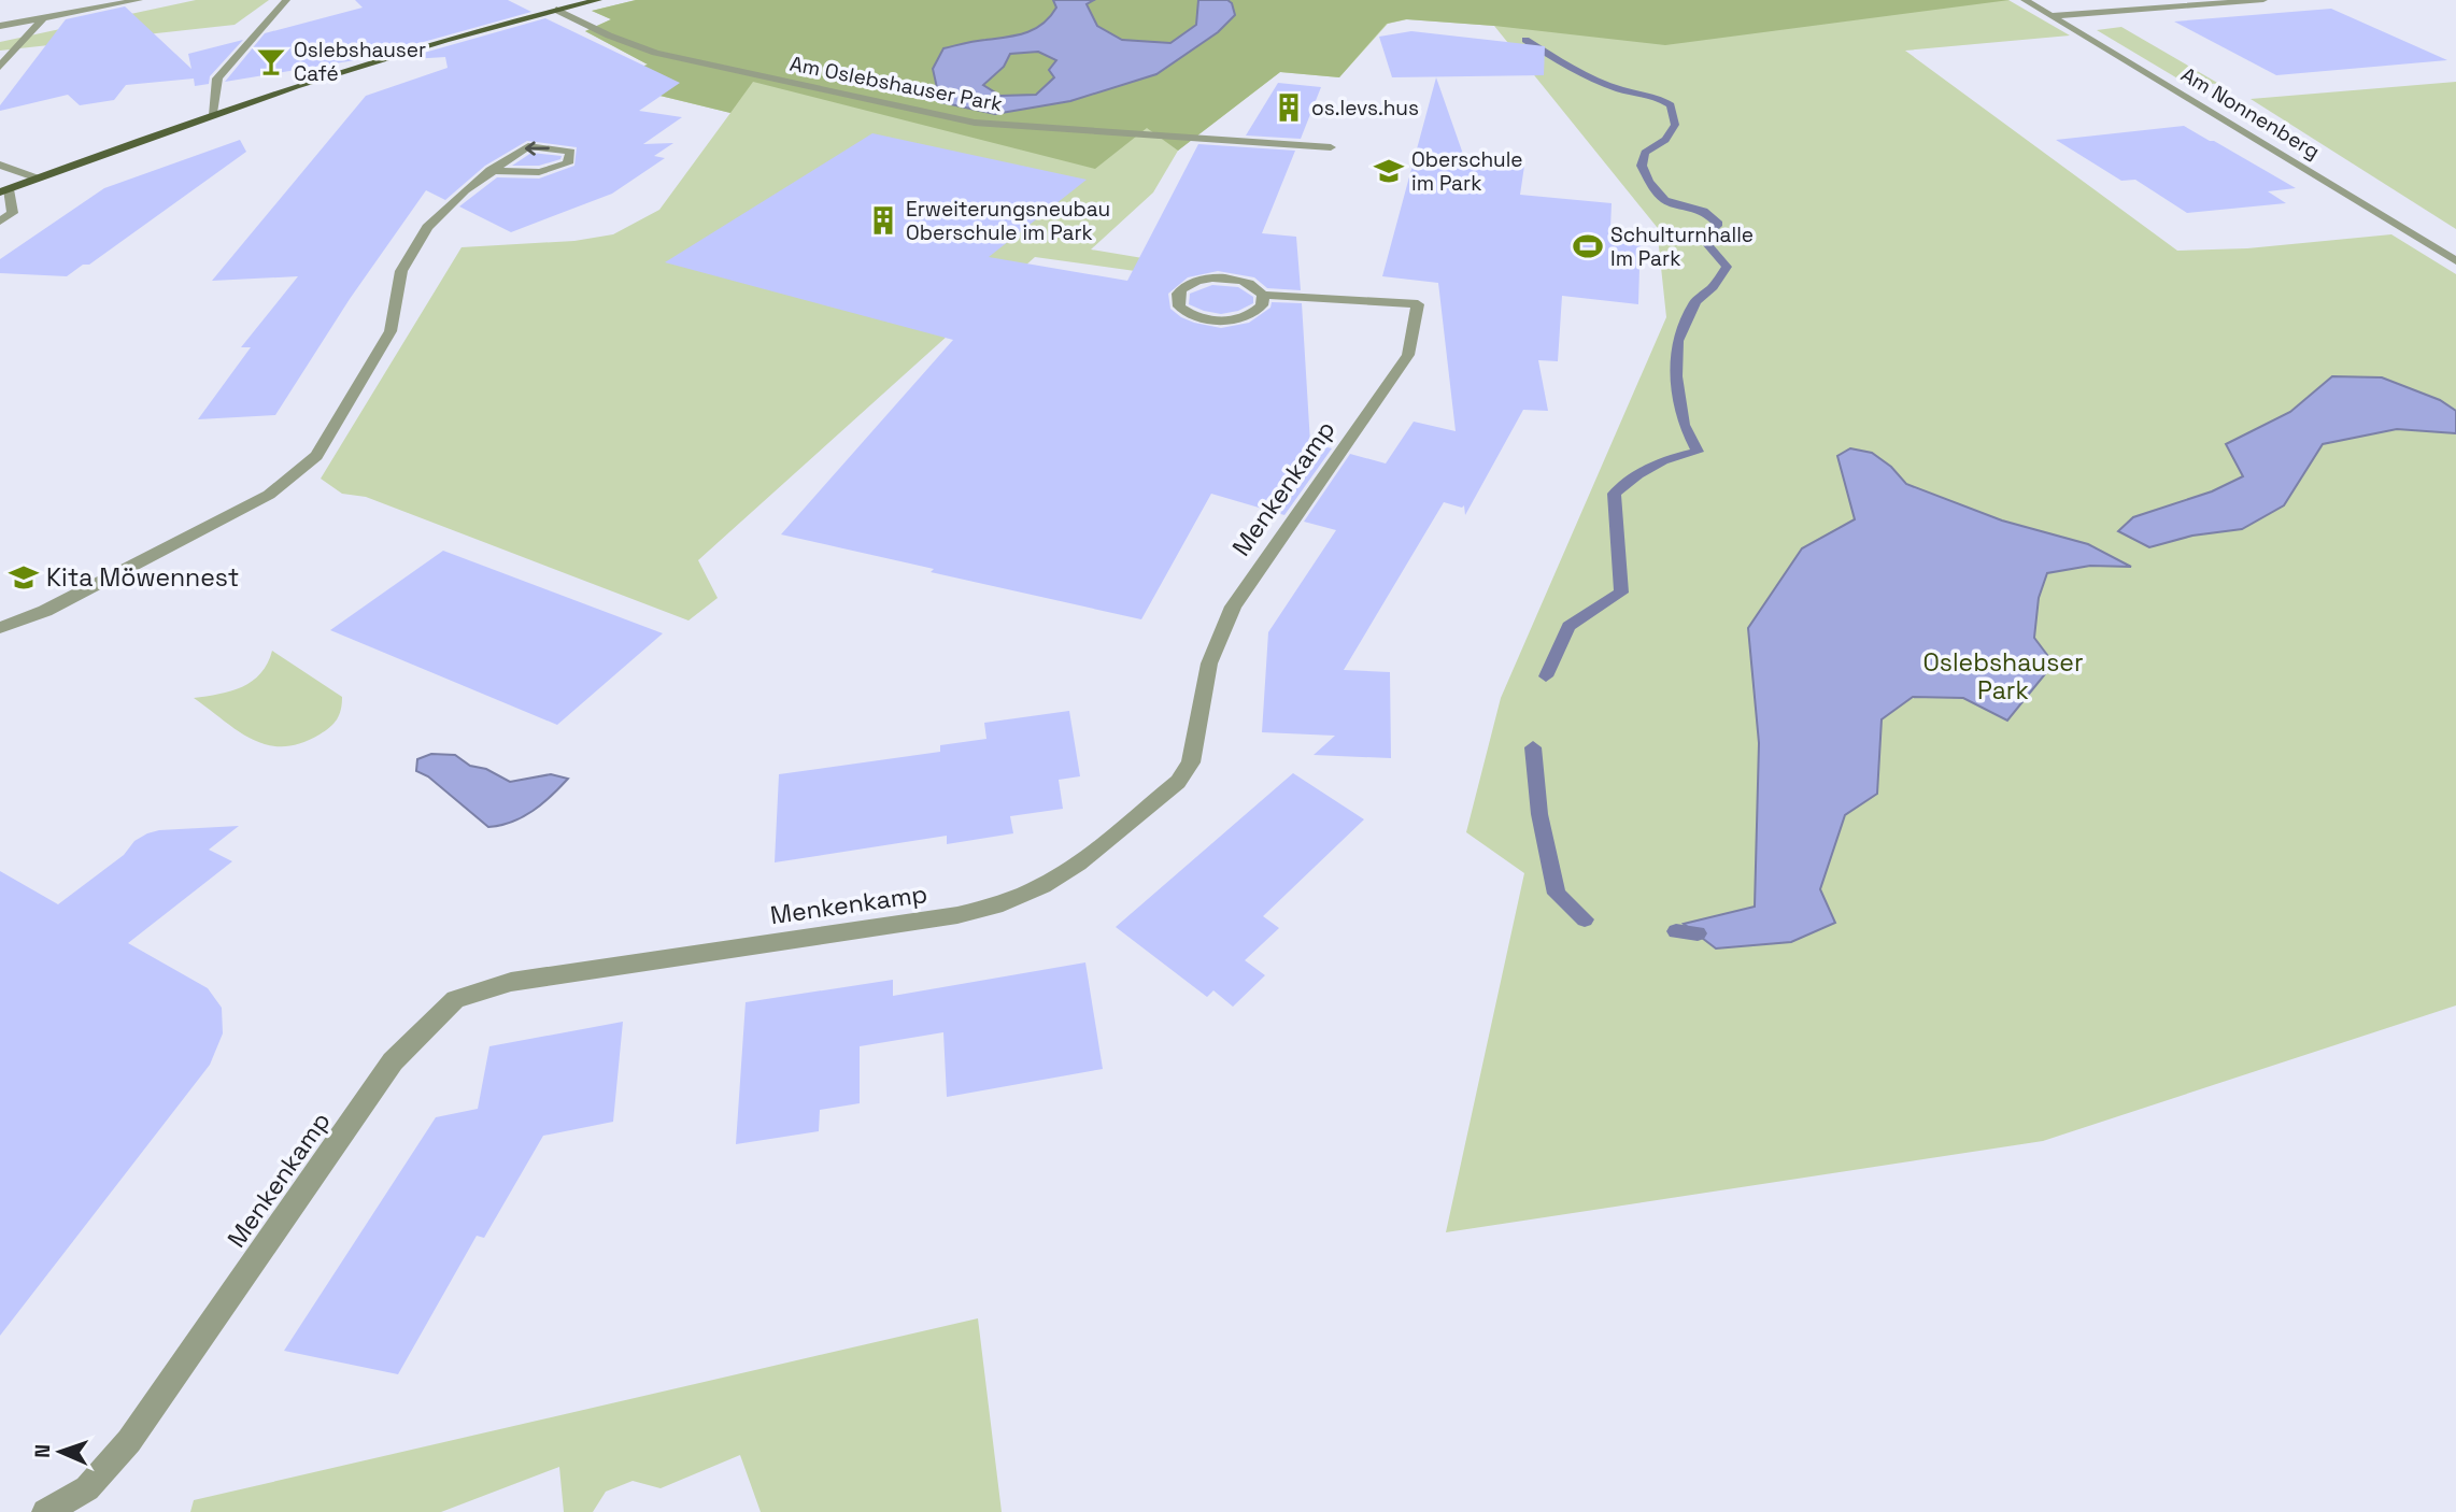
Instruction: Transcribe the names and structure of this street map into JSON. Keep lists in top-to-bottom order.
{
  "streets": {
    "street": ["Am Oslebshauser Park", "Am Nonnenberg", "Menkenkamp"]
  },
  "parks": ["Oslebshauser Park"],
  "places": {
    "bar": ["Oslebshauser Café"],
    "building": ["os.levs.hus", "Erweiterungsneubau Oberschule im Park"],
    "school or university": ["Oberschule im Park", "Kita Möwennest"],
    "sports": ["Schulturnhalle Im Park"]
  },
  "north": "left"
}
